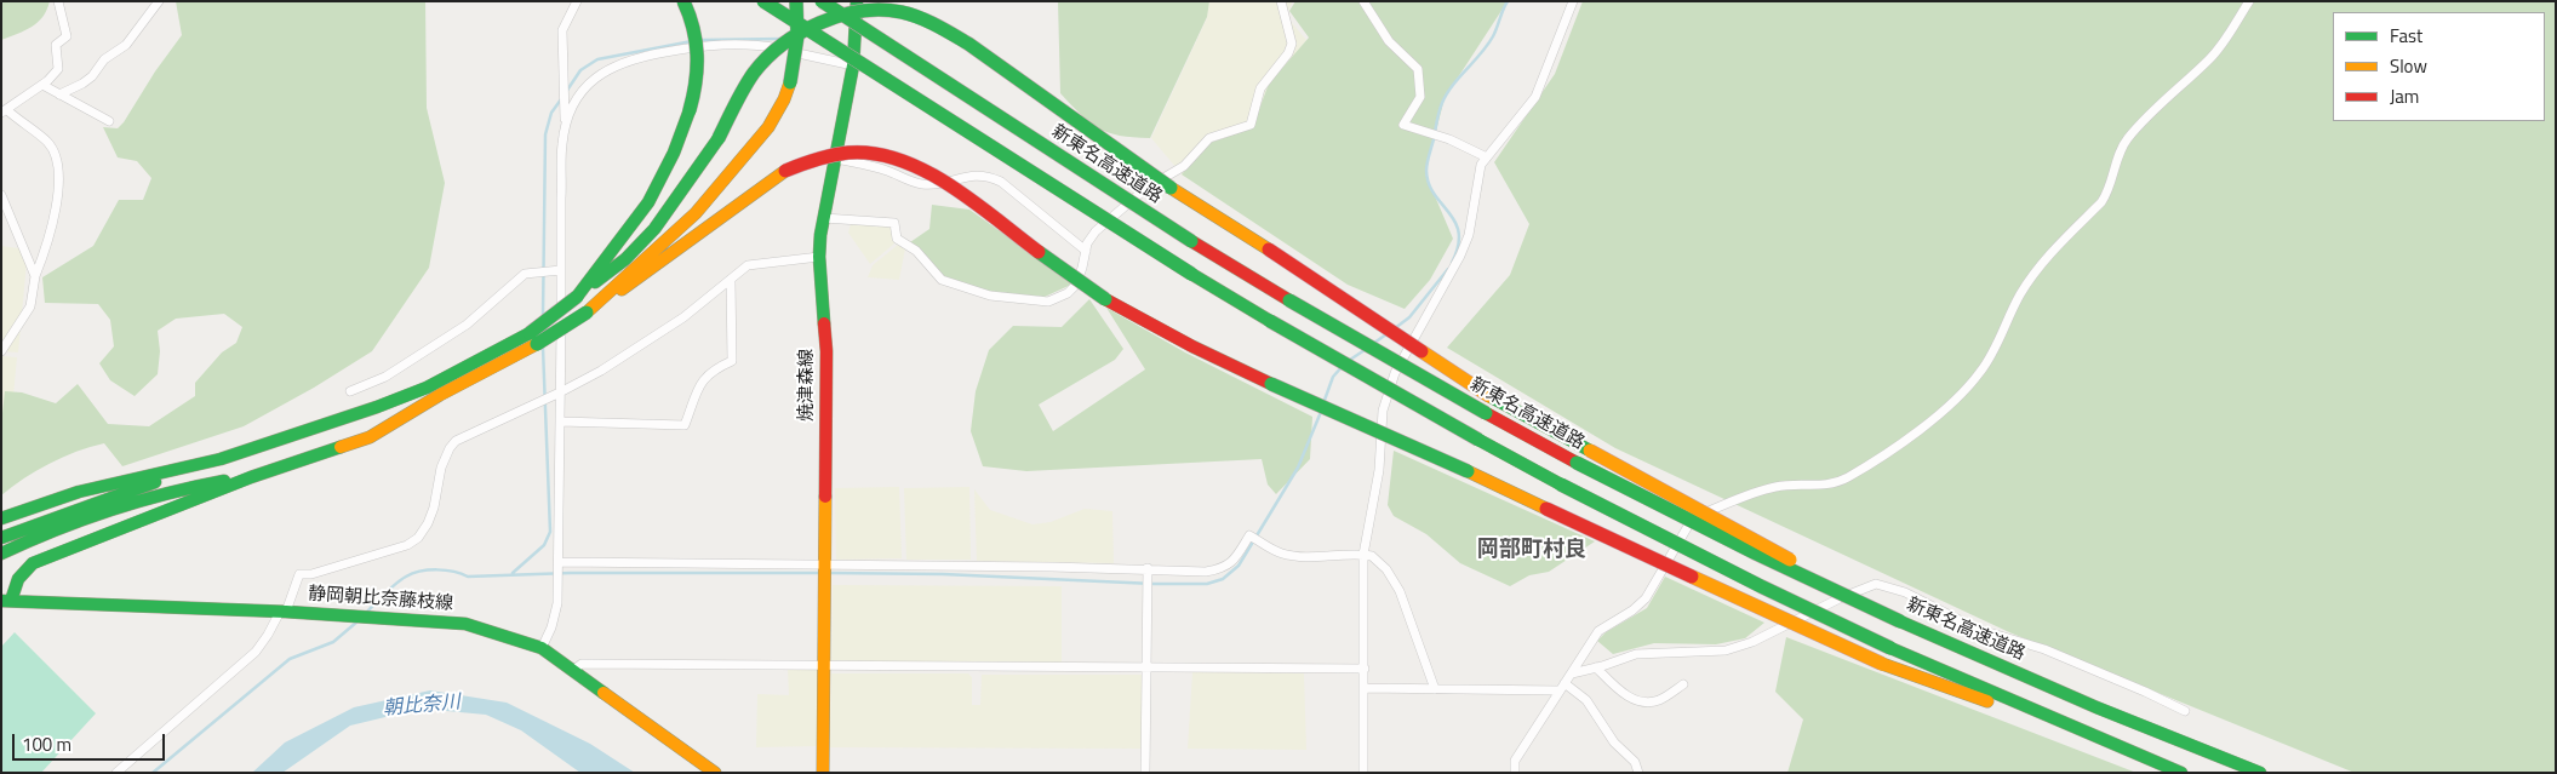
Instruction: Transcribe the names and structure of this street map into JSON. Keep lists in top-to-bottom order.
{
  "streets": {
    "main road": ["新東名高速道路", "焼津森線", "静岡朝比奈藤枝線"]
  },
  "districts": ["岡部町村良"],
  "water": ["朝比奈川"],
  "legend": ["Fast", "Slow", "Jam"],
  "scale_bar": "100 m"
}
